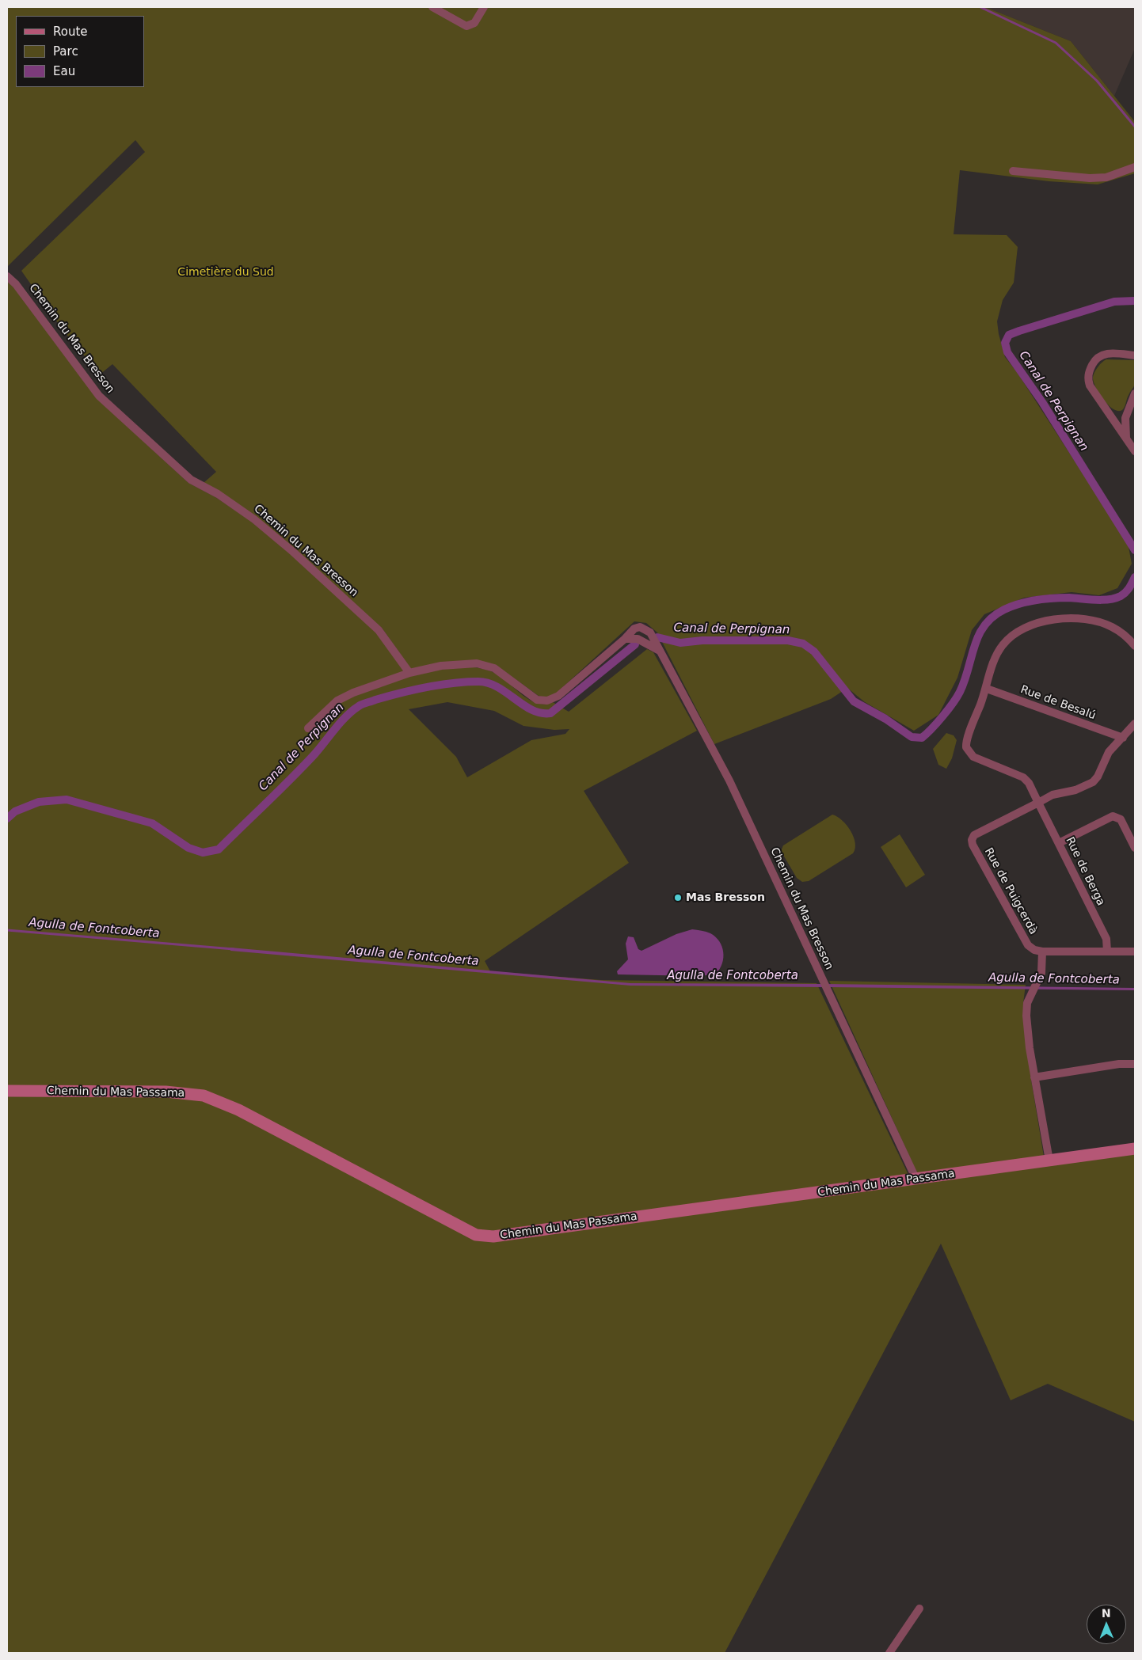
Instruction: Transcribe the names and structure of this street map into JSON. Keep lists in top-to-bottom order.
{
  "streets": {
    "street": [
      "Chemin du Mas Bresson",
      "Rue de Besalú",
      "Rue de Berga",
      "Rue de Puigcerdà",
      "Chemin du Mas Passama"
    ]
  },
  "crossings": [
    ["Chemin du Mas Bresson", "Chemin du Mas Passama"],
    ["Rue de Besalú", "Rue de Berga"],
    ["Rue de Berga", "Rue de Puigcerdà"]
  ],
  "water": ["Canal de Perpignan", "Agulla de Fontcoberta"],
  "parks": ["Cimetière du Sud"],
  "places": ["Mas Bresson"],
  "legend": ["Route", "Parc", "Eau"],
  "north": "top"
}
